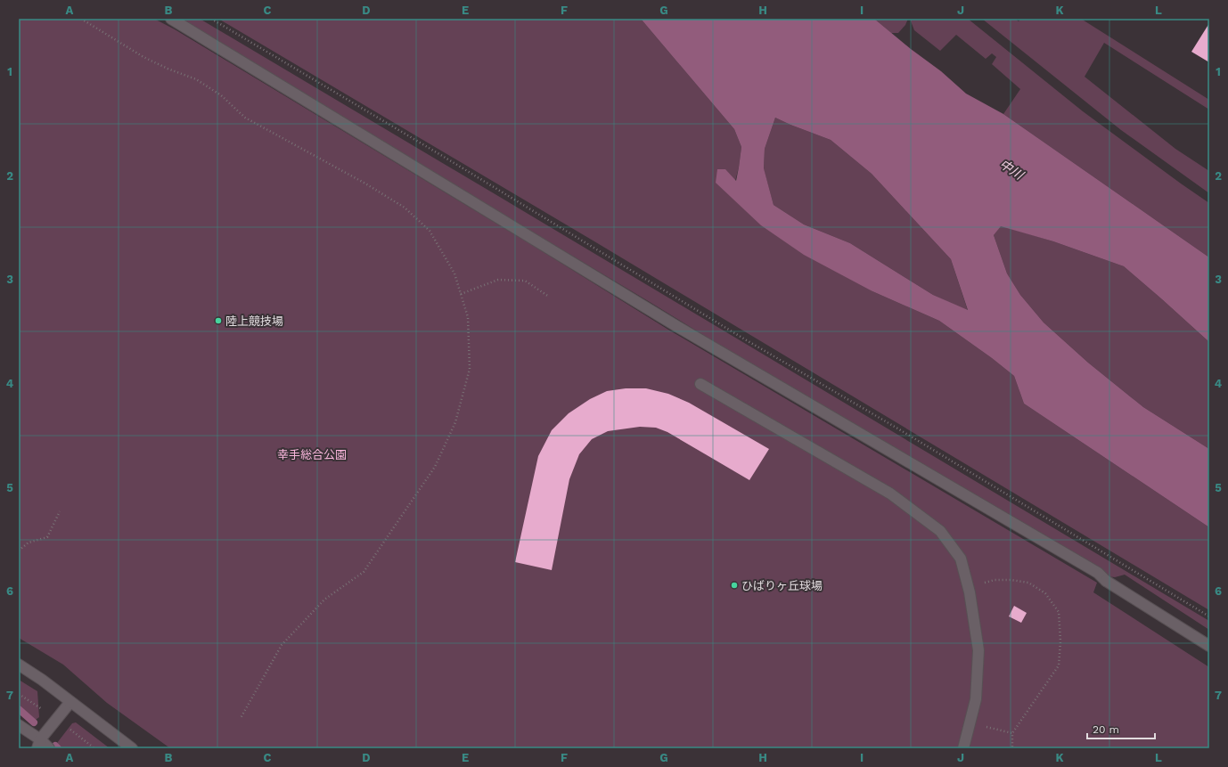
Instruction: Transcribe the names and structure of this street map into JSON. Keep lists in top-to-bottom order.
{
  "water": ["中川"],
  "parks": ["幸手総合公園"],
  "places": ["陸上競技場", "ひばりヶ丘球場"],
  "scale_bar": "20 m",
  "grid": {
    "columns": [
      "A",
      "B",
      "C",
      "D",
      "E",
      "F",
      "G",
      "H",
      "I",
      "J",
      "K",
      "L"
    ],
    "rows": [
      "1",
      "2",
      "3",
      "4",
      "5",
      "6",
      "7"
    ]
  }
}
